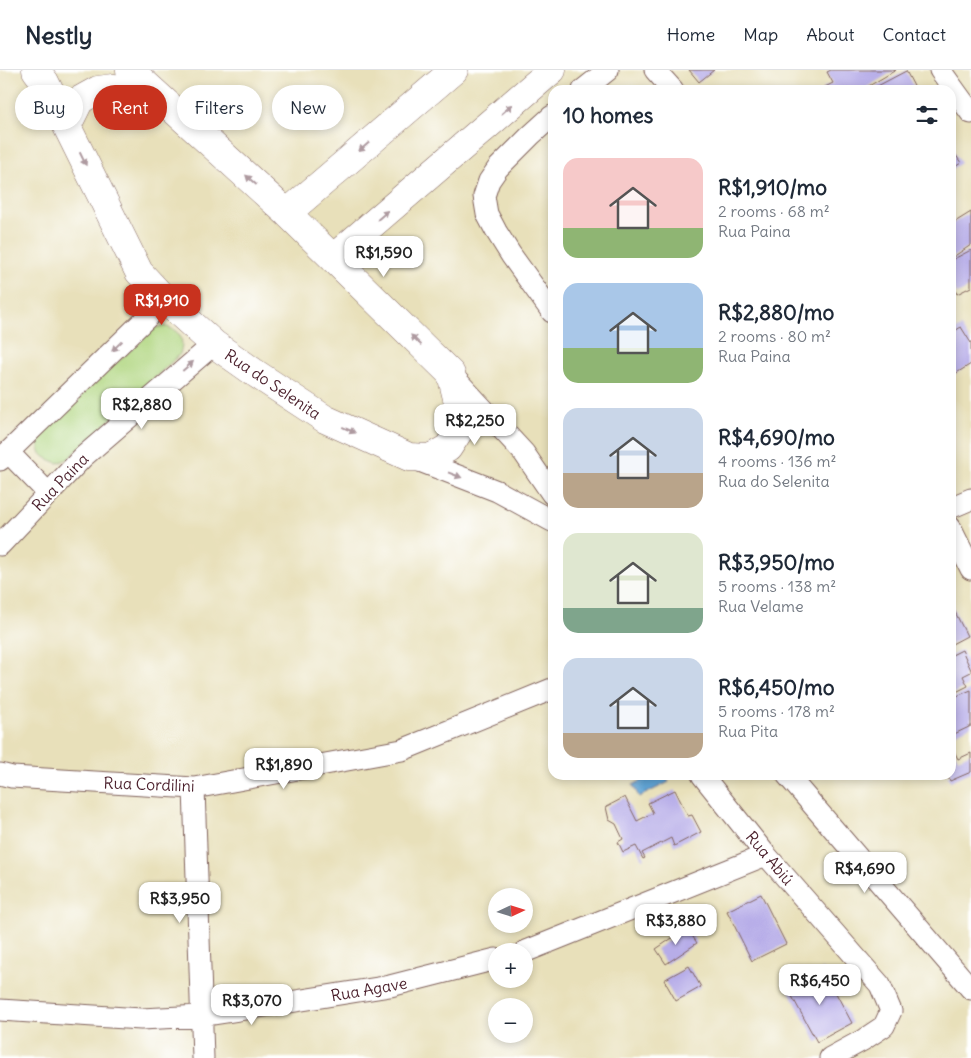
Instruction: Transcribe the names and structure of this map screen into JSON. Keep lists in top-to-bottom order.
{
  "streets": {
    "street": [
      "Rua do Selenita",
      "Rua Paina",
      "Rua Cordilini",
      "Rua Abiú",
      "Rua Agave"
    ]
  },
  "crossings": [
    ["Rua do Selenita", "Rua Paina"]
  ],
  "north": "right",
  "page": {
    "header": "Nestly",
    "nav": [
      "Home",
      "Map",
      "About",
      "Contact"
    ],
    "chip": [
      "Buy",
      "Rent",
      "Filters",
      "New"
    ],
    "heading": "10 homes",
    "list": [
      {
        "name": "R$1,910/mo",
        "note": "2 rooms · 68 m² · Rua Paina"
      },
      {
        "name": "R$2,880/mo",
        "note": "2 rooms · 80 m² · Rua Paina"
      },
      {
        "name": "R$4,690/mo",
        "note": "4 rooms · 136 m² · Rua do Selenita"
      },
      {
        "name": "R$3,950/mo",
        "note": "5 rooms · 138 m² · Rua Velame"
      },
      {
        "name": "R$6,450/mo",
        "note": "5 rooms · 178 m² · Rua Pita"
      }
    ],
    "price": [
      "R$1,590",
      "R$1,910",
      "R$2,880",
      "R$2,250",
      "R$1,890",
      "R$4,690",
      "R$3,950",
      "R$3,880",
      "R$6,450",
      "R$3,070"
    ],
    "map_buttons": ["+", "−"]
  }
}
